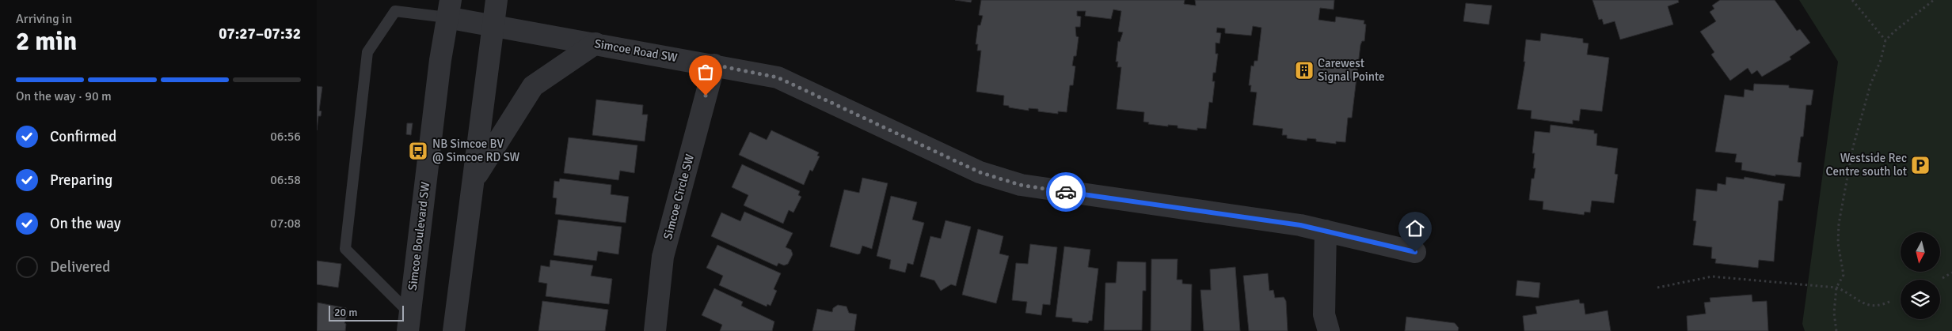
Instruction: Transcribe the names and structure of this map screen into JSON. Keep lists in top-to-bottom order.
{
  "streets": {
    "street": ["Simcoe Road SW", "Simcoe Circle SW", "Simcoe Boulevard SW"]
  },
  "crossings": [
    ["Simcoe Road SW", "Simcoe Circle SW"],
    ["Simcoe Road SW", "Simcoe Boulevard SW"]
  ],
  "places": {
    "building": ["Carewest Signal Pointe"],
    "bus stop": ["NB Simcoe BV @ Simcoe RD SW"],
    "parking": ["Westside Rec Centre south lot"]
  },
  "scale_bar": "20 m",
  "north": "bottom",
  "page": {
    "heading": ["2 min", "Arriving in", "07:27–07:32"],
    "bar": "On the way · 90 m",
    "list": [
      ["Confirmed", "06:56"],
      ["Preparing", "06:58"],
      ["On the way", "07:08"],
      "Delivered"
    ],
    "scale": "20 m"
  }
}
